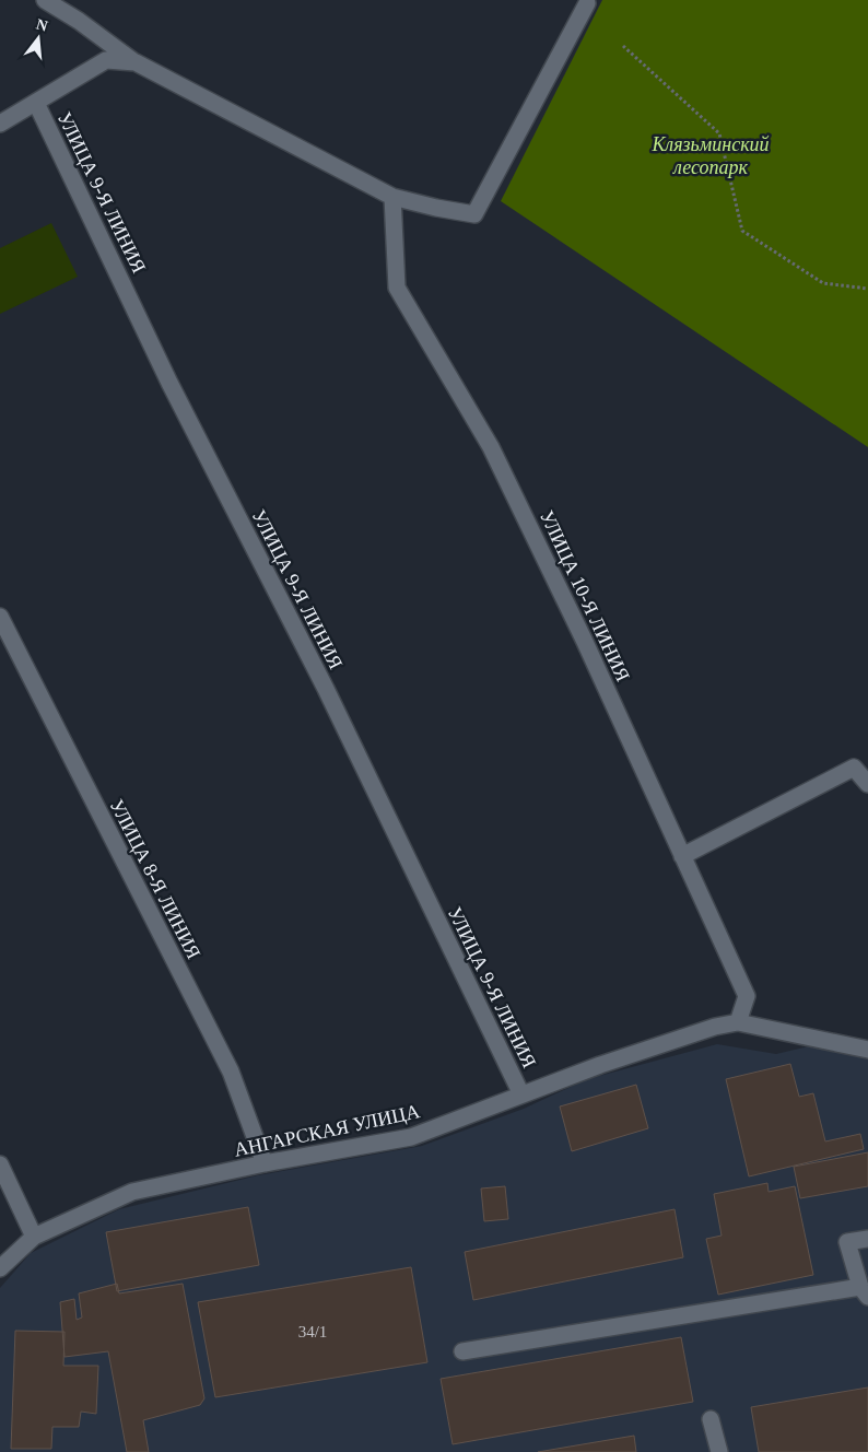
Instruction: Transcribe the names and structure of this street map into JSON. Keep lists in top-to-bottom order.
{
  "streets": {
    "street": [
      "УЛИЦА 9-Я ЛИНИЯ",
      "УЛИЦА 10-Я ЛИНИЯ",
      "УЛИЦА 8-Я ЛИНИЯ",
      "АНГАРСКАЯ УЛИЦА"
    ]
  },
  "crossings": [
    ["УЛИЦА 9-Я ЛИНИЯ", "АНГАРСКАЯ УЛИЦА"],
    ["УЛИЦА 10-Я ЛИНИЯ", "АНГАРСКАЯ УЛИЦА"],
    ["УЛИЦА 8-Я ЛИНИЯ", "АНГАРСКАЯ УЛИЦА"]
  ],
  "parks": ["Клязьминский лесопарк"],
  "house_numbers": ["34/1"],
  "north": "top"
}
